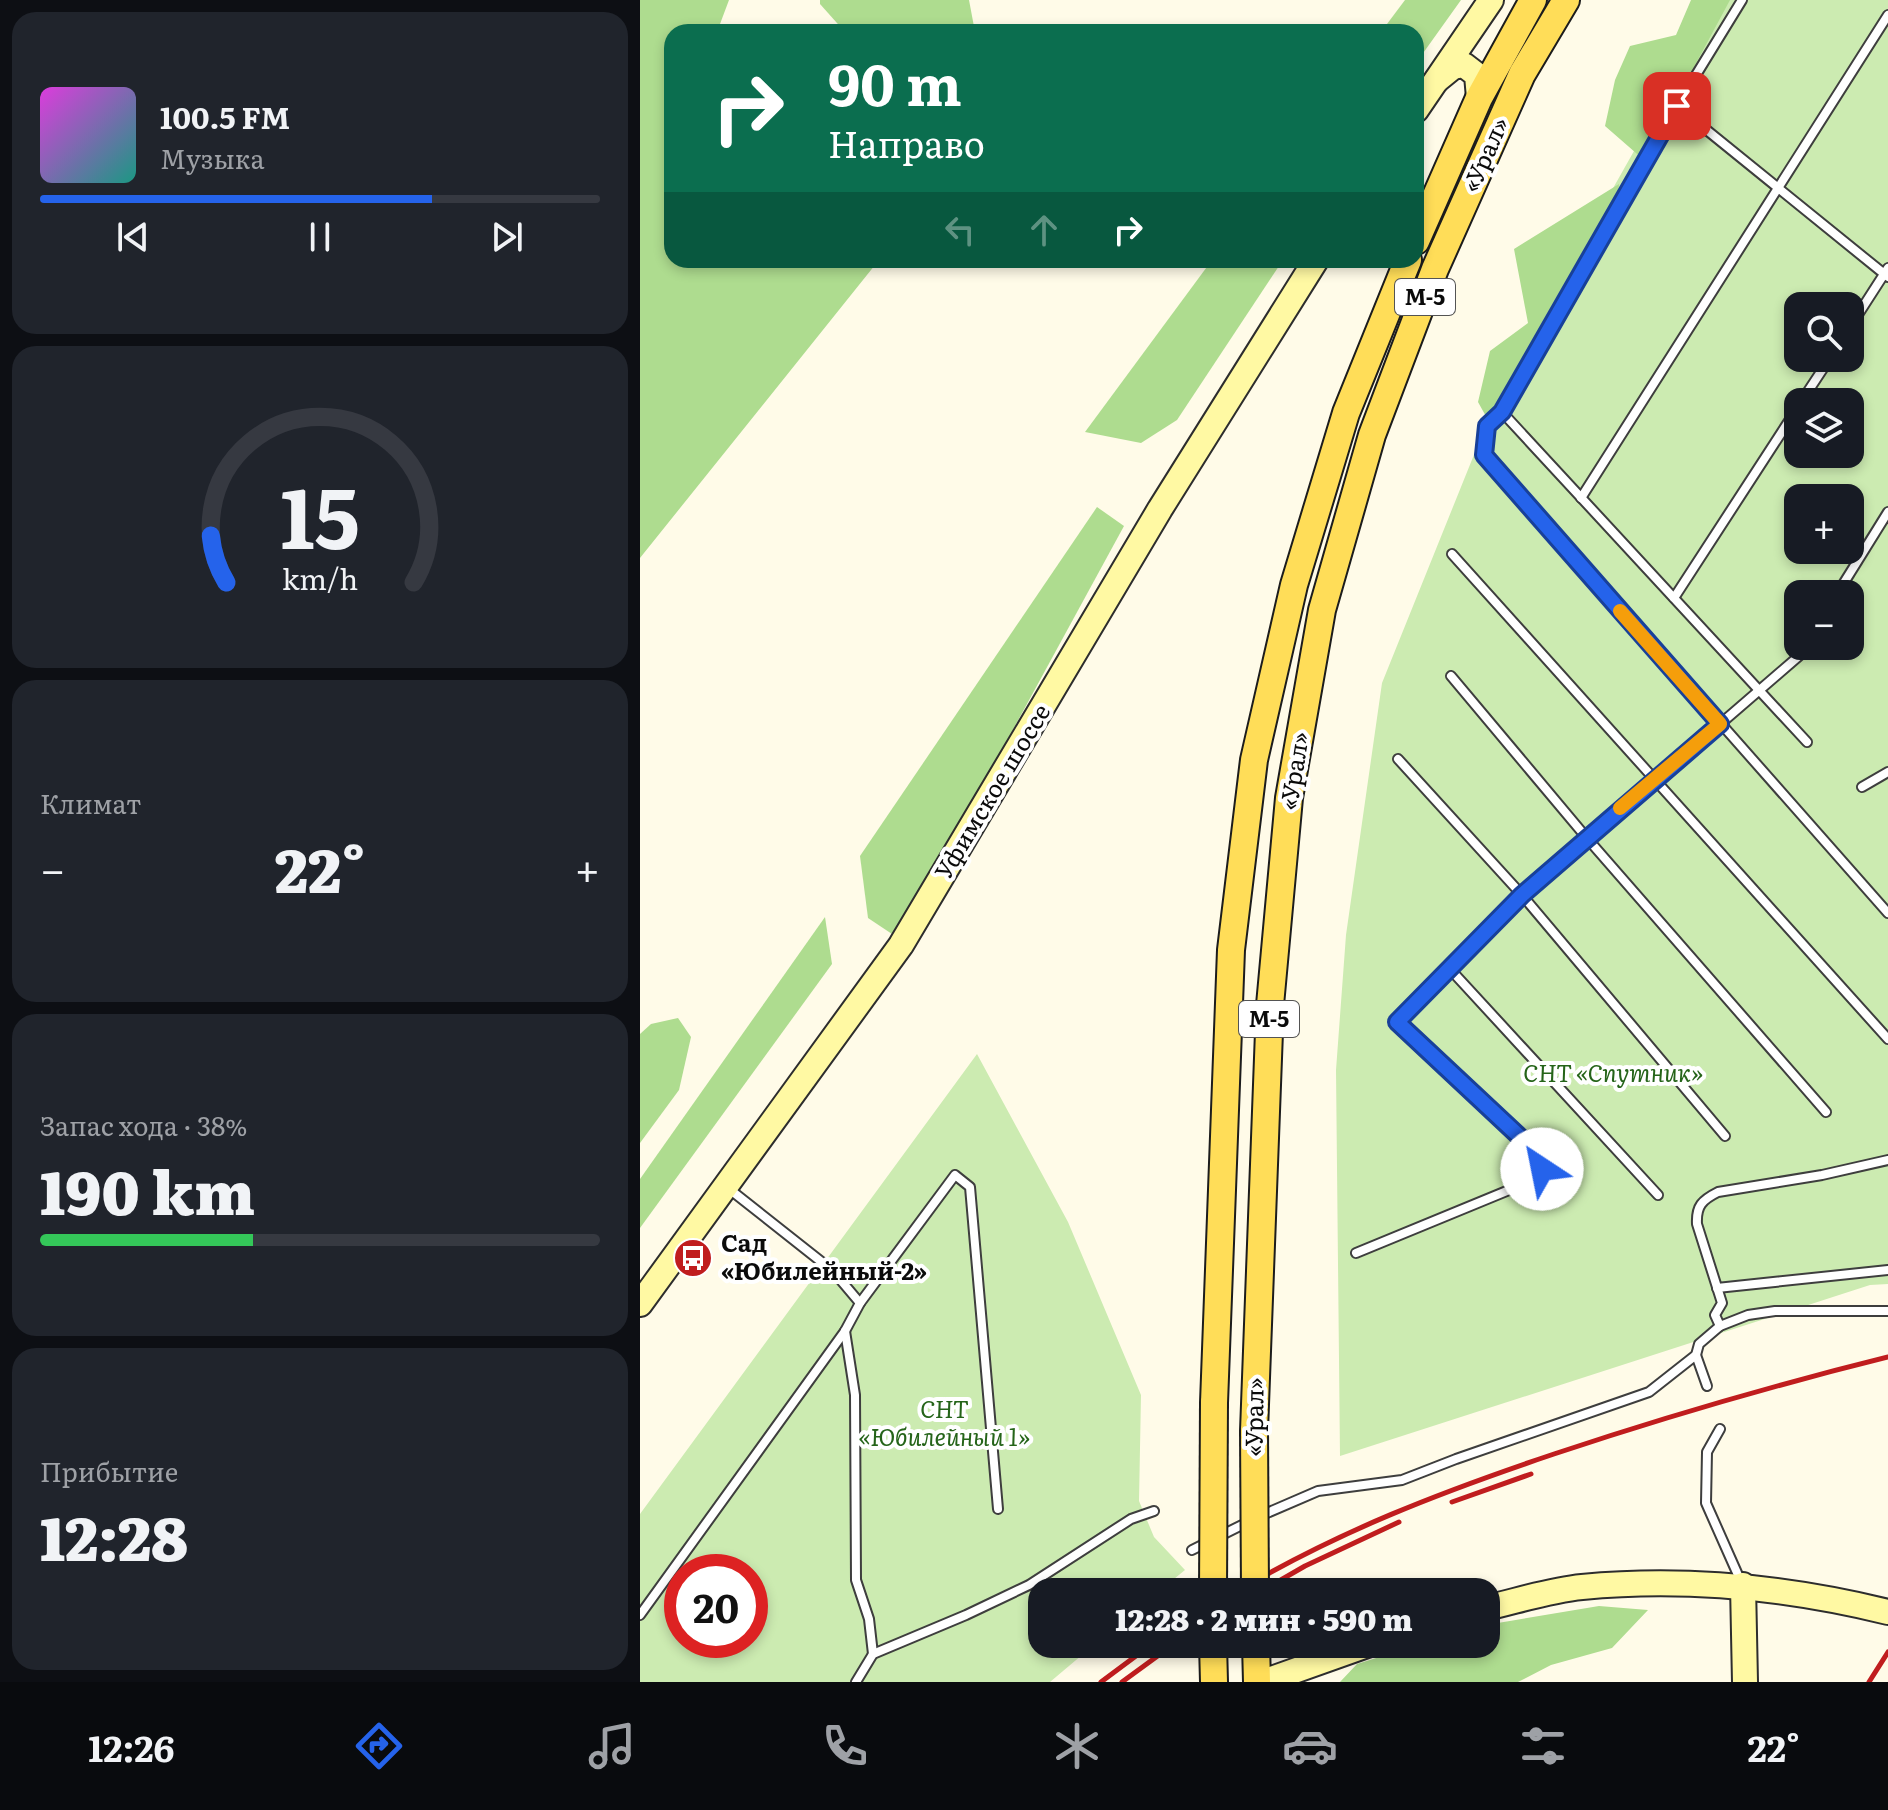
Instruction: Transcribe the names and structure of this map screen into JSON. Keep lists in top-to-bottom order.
{
  "streets": {
    "main road": ["«Урал»", "М-5", "Уфимское шоссе"]
  },
  "parks": ["СНТ «Спутник»", "СНТ «Юбилейный 1»"],
  "places": {
    "bus stop": ["Сад «Юбилейный-2»"]
  },
  "page": {
    "turn": ["90 m", "Направо"],
    "song": ["100.5 FM", "Музыка"],
    "map_buttons": ["+", "−"],
    "tile": [
      "Климат",
      ["Запас хода · 38%", "190 km"],
      ["Прибытие", "12:28"]
    ],
    "heat": ["−", "22°", "+"],
    "limit": "20",
    "trip": "12:28 · 2 мин · 590 m",
    "tabs": ["12:26", "22°"],
    "gauge": ["15", "km/h"]
  }
}
